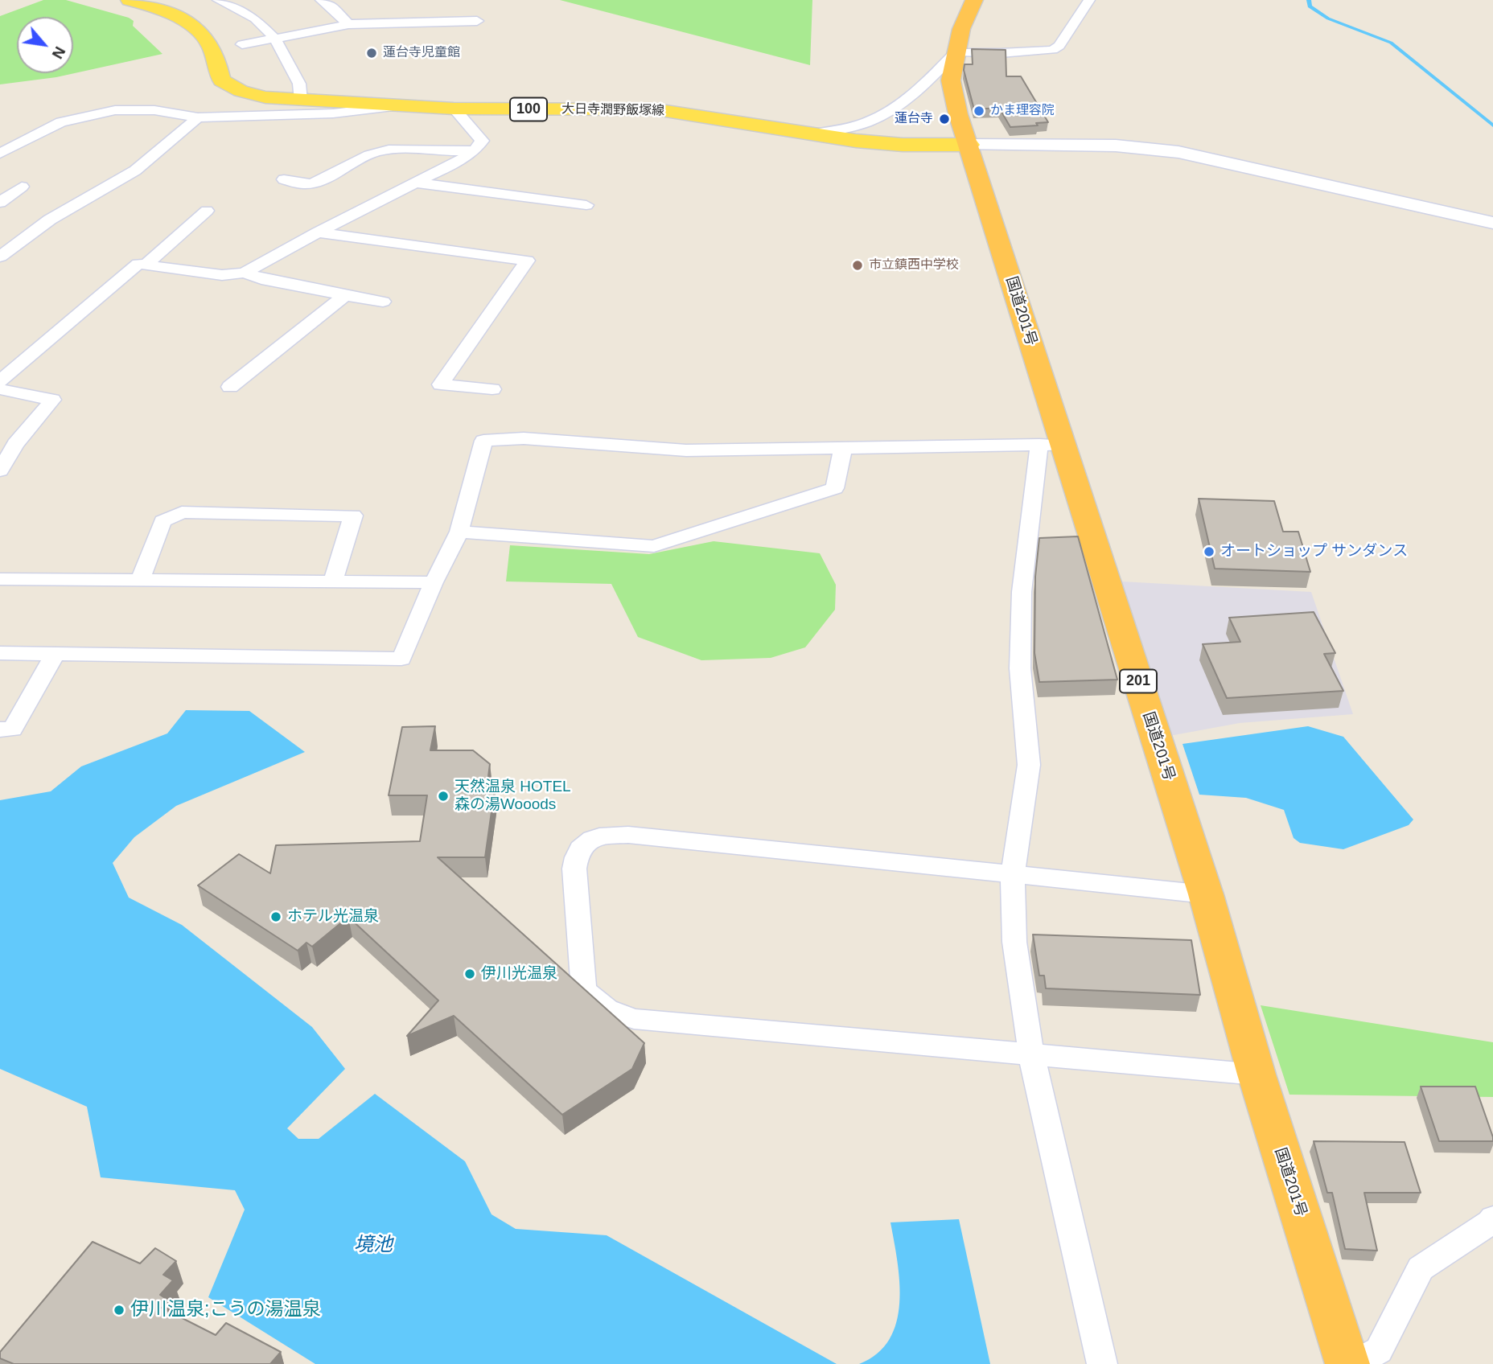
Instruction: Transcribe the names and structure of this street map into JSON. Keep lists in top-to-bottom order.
{
  "streets": {
    "highway": ["国道201号", "201"],
    "main road": ["100", "大日寺潤野飯塚線"]
  },
  "crossings": [
    ["大日寺潤野飯塚線", "国道201号"]
  ],
  "water": ["境池"],
  "places": [
    "蓮台寺児童館",
    "かま理容院",
    "蓮台寺",
    "市立鎮西中学校",
    "オートショップ サンダンス",
    "天然温泉 HOTEL 森の湯Wooods",
    "ホテル光温泉",
    "伊川光温泉",
    "伊川温泉;こうの湯温泉"
  ],
  "north": "bottom right"
}
